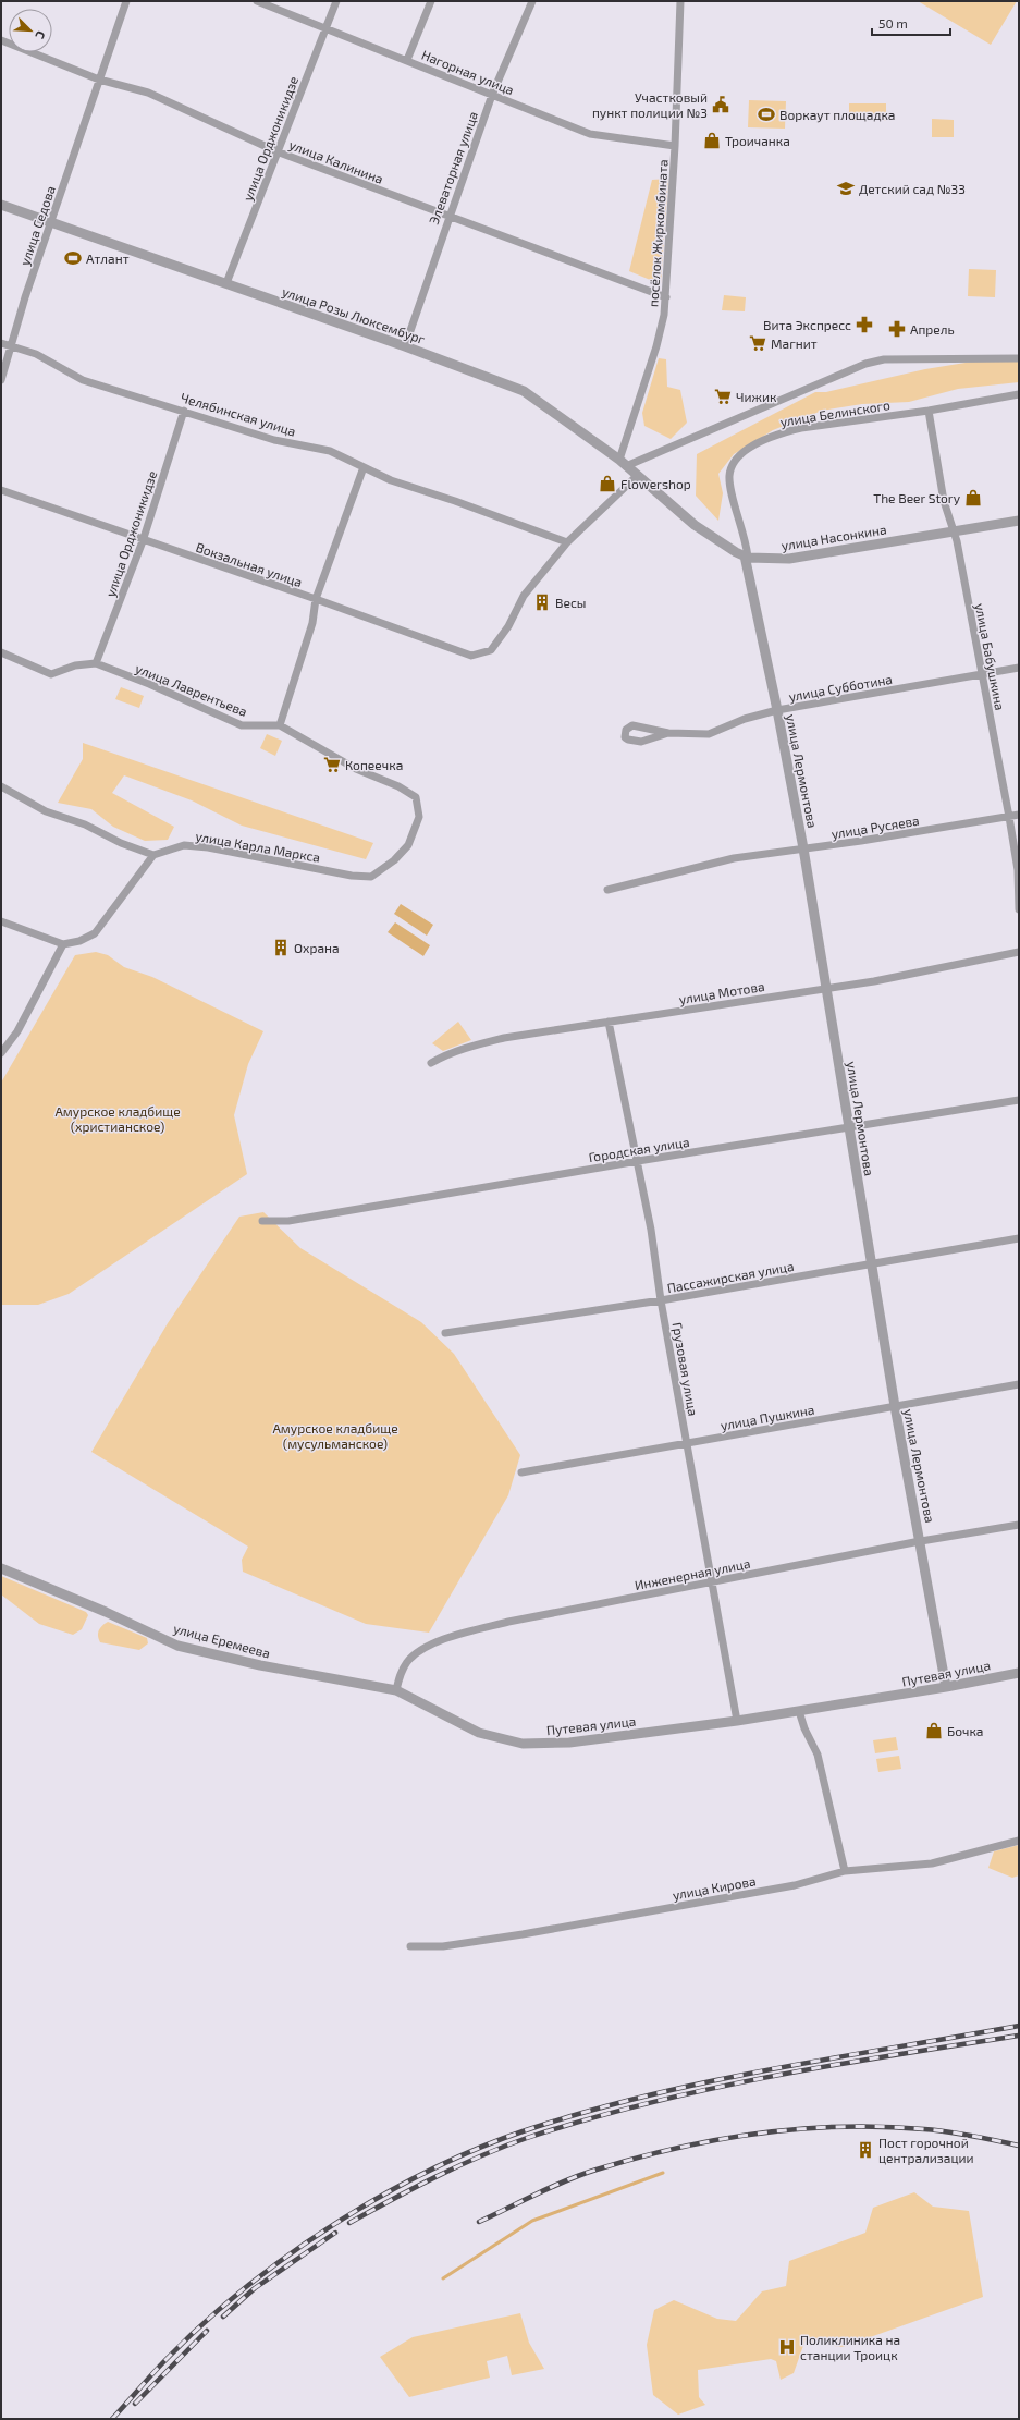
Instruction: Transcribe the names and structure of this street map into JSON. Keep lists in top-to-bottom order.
{
  "streets": {
    "street": [
      "Нагорная улица",
      "улица Орджоникидзе",
      "улица Калинина",
      "Элеваторная улица",
      "улица Седова",
      "посёлок Жиркомбината",
      "улица Розы Люксембург",
      "улица Белинского",
      "Челябинская улица",
      "улица Насонкина",
      "Вокзальная улица",
      "улица Бабушкина",
      "улица Субботина",
      "улица Лаврентьева",
      "улица Лермонтова",
      "улица Русяева",
      "улица Карла Маркса",
      "улица Мотова",
      "Городская улица",
      "Пассажирская улица",
      "Грузовая улица",
      "улица Пушкина",
      "Инженерная улица",
      "улица Еремеева",
      "Путевая улица",
      "улица Кирова"
    ]
  },
  "crossings": [
    ["Нагорная улица", "улица Орджоникидзе"],
    ["Нагорная улица", "Элеваторная улица"],
    ["Нагорная улица", "посёлок Жиркомбината"],
    ["улица Орджоникидзе", "улица Калинина"],
    ["улица Орджоникидзе", "улица Розы Люксембург"],
    ["улица Орджоникидзе", "Челябинская улица"],
    ["улица Орджоникидзе", "Вокзальная улица"],
    ["улица Орджоникидзе", "улица Лаврентьева"],
    ["улица Калинина", "Элеваторная улица"],
    ["улица Калинина", "улица Седова"],
    ["улица Калинина", "посёлок Жиркомбината"],
    ["Элеваторная улица", "улица Розы Люксембург"],
    ["улица Седова", "улица Розы Люксембург"],
    ["улица Седова", "Челябинская улица"],
    ["посёлок Жиркомбината", "улица Розы Люксембург"],
    ["улица Розы Люксембург", "улица Насонкина"],
    ["улица Белинского", "улица Насонкина"],
    ["улица Белинского", "улица Бабушкина"],
    ["улица Белинского", "улица Лермонтова"],
    ["Челябинская улица", "Вокзальная улица"],
    ["улица Насонкина", "улица Бабушкина"],
    ["улица Насонкина", "улица Лермонтова"],
    ["улица Бабушкина", "улица Субботина"],
    ["улица Бабушкина", "улица Русяева"],
    ["улица Субботина", "улица Лермонтова"],
    ["улица Лаврентьева", "улица Карла Маркса"],
    ["улица Лермонтова", "улица Русяева"],
    ["улица Лермонтова", "улица Мотова"],
    ["улица Лермонтова", "Городская улица"],
    ["улица Лермонтова", "Пассажирская улица"],
    ["улица Лермонтова", "улица Пушкина"],
    ["улица Лермонтова", "Инженерная улица"],
    ["улица Лермонтова", "Путевая улица"],
    ["улица Мотова", "Грузовая улица"],
    ["Городская улица", "Грузовая улица"],
    ["Пассажирская улица", "Грузовая улица"],
    ["Грузовая улица", "улица Пушкина"],
    ["Грузовая улица", "Инженерная улица"],
    ["Грузовая улица", "Путевая улица"],
    ["Инженерная улица", "улица Еремеева"],
    ["Инженерная улица", "Путевая улица"],
    ["улица Еремеева", "Путевая улица"]
  ],
  "parks": ["Амурское кладбище (христианское)", "Амурское кладбище (мусульманское)"],
  "places": {
    "public building": ["Участковый пункт полиции №3"],
    "sports": ["Воркаут площадка", "Атлант"],
    "shop": [
      "Троичанка",
      "Flowershop",
      "The Beer Story",
      "Бочка"
    ],
    "school or university": ["Детский сад №33"],
    "pharmacy": ["Вита Экспресс", "Апрель"],
    "supermarket": ["Магнит", "Чижик", "Копеечка"],
    "building": ["Весы", "Охрана", "Пост горочной централизации"],
    "hospital": ["Поликлиника на станции Троицк"]
  },
  "scale_bar": "50 m",
  "north": "bottom right"
}
